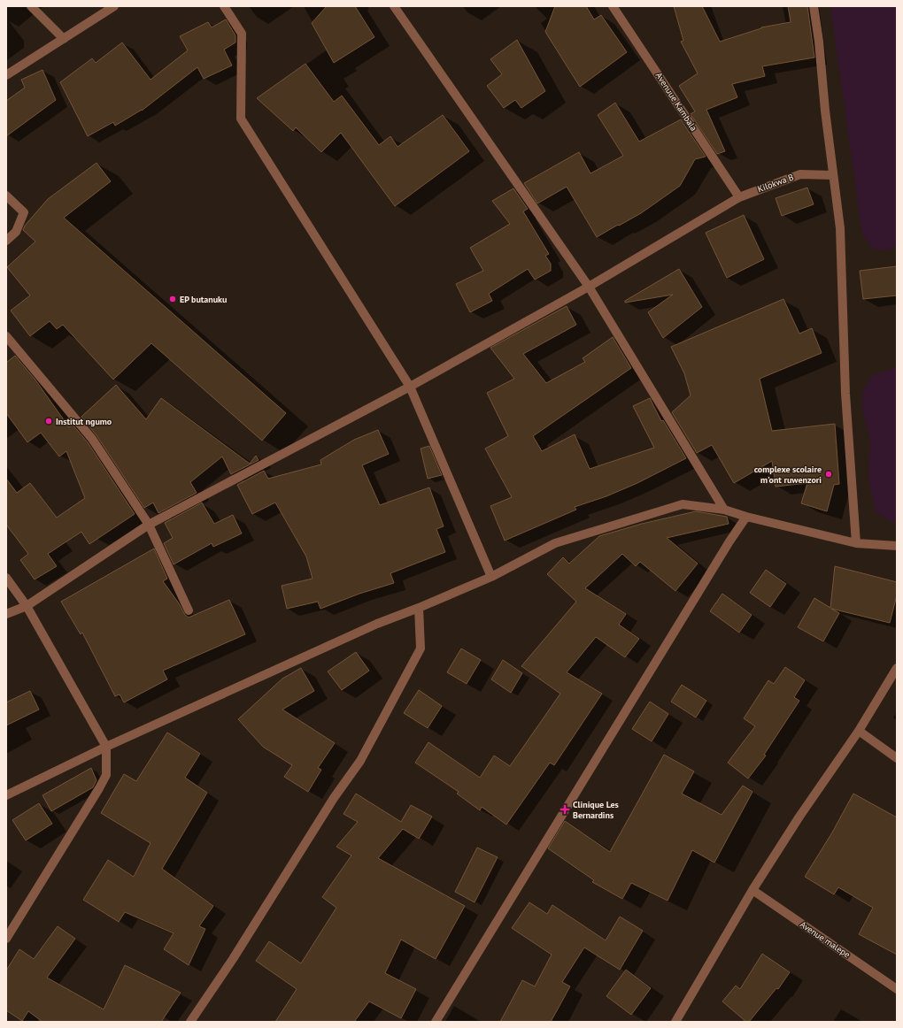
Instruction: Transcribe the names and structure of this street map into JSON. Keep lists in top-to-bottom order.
{
  "streets": {
    "street": ["Avenuue Kambala", "Kilokwa B", "Avenue malepe"]
  },
  "crossings": [
    ["Avenuue Kambala", "Kilokwa B"]
  ],
  "places": {
    "other": ["EP butanuku", "Institut ngumo", "complexe scolaire m'ont ruwenzori"],
    "health": ["Clinique Les Bernardins"]
  }
}
